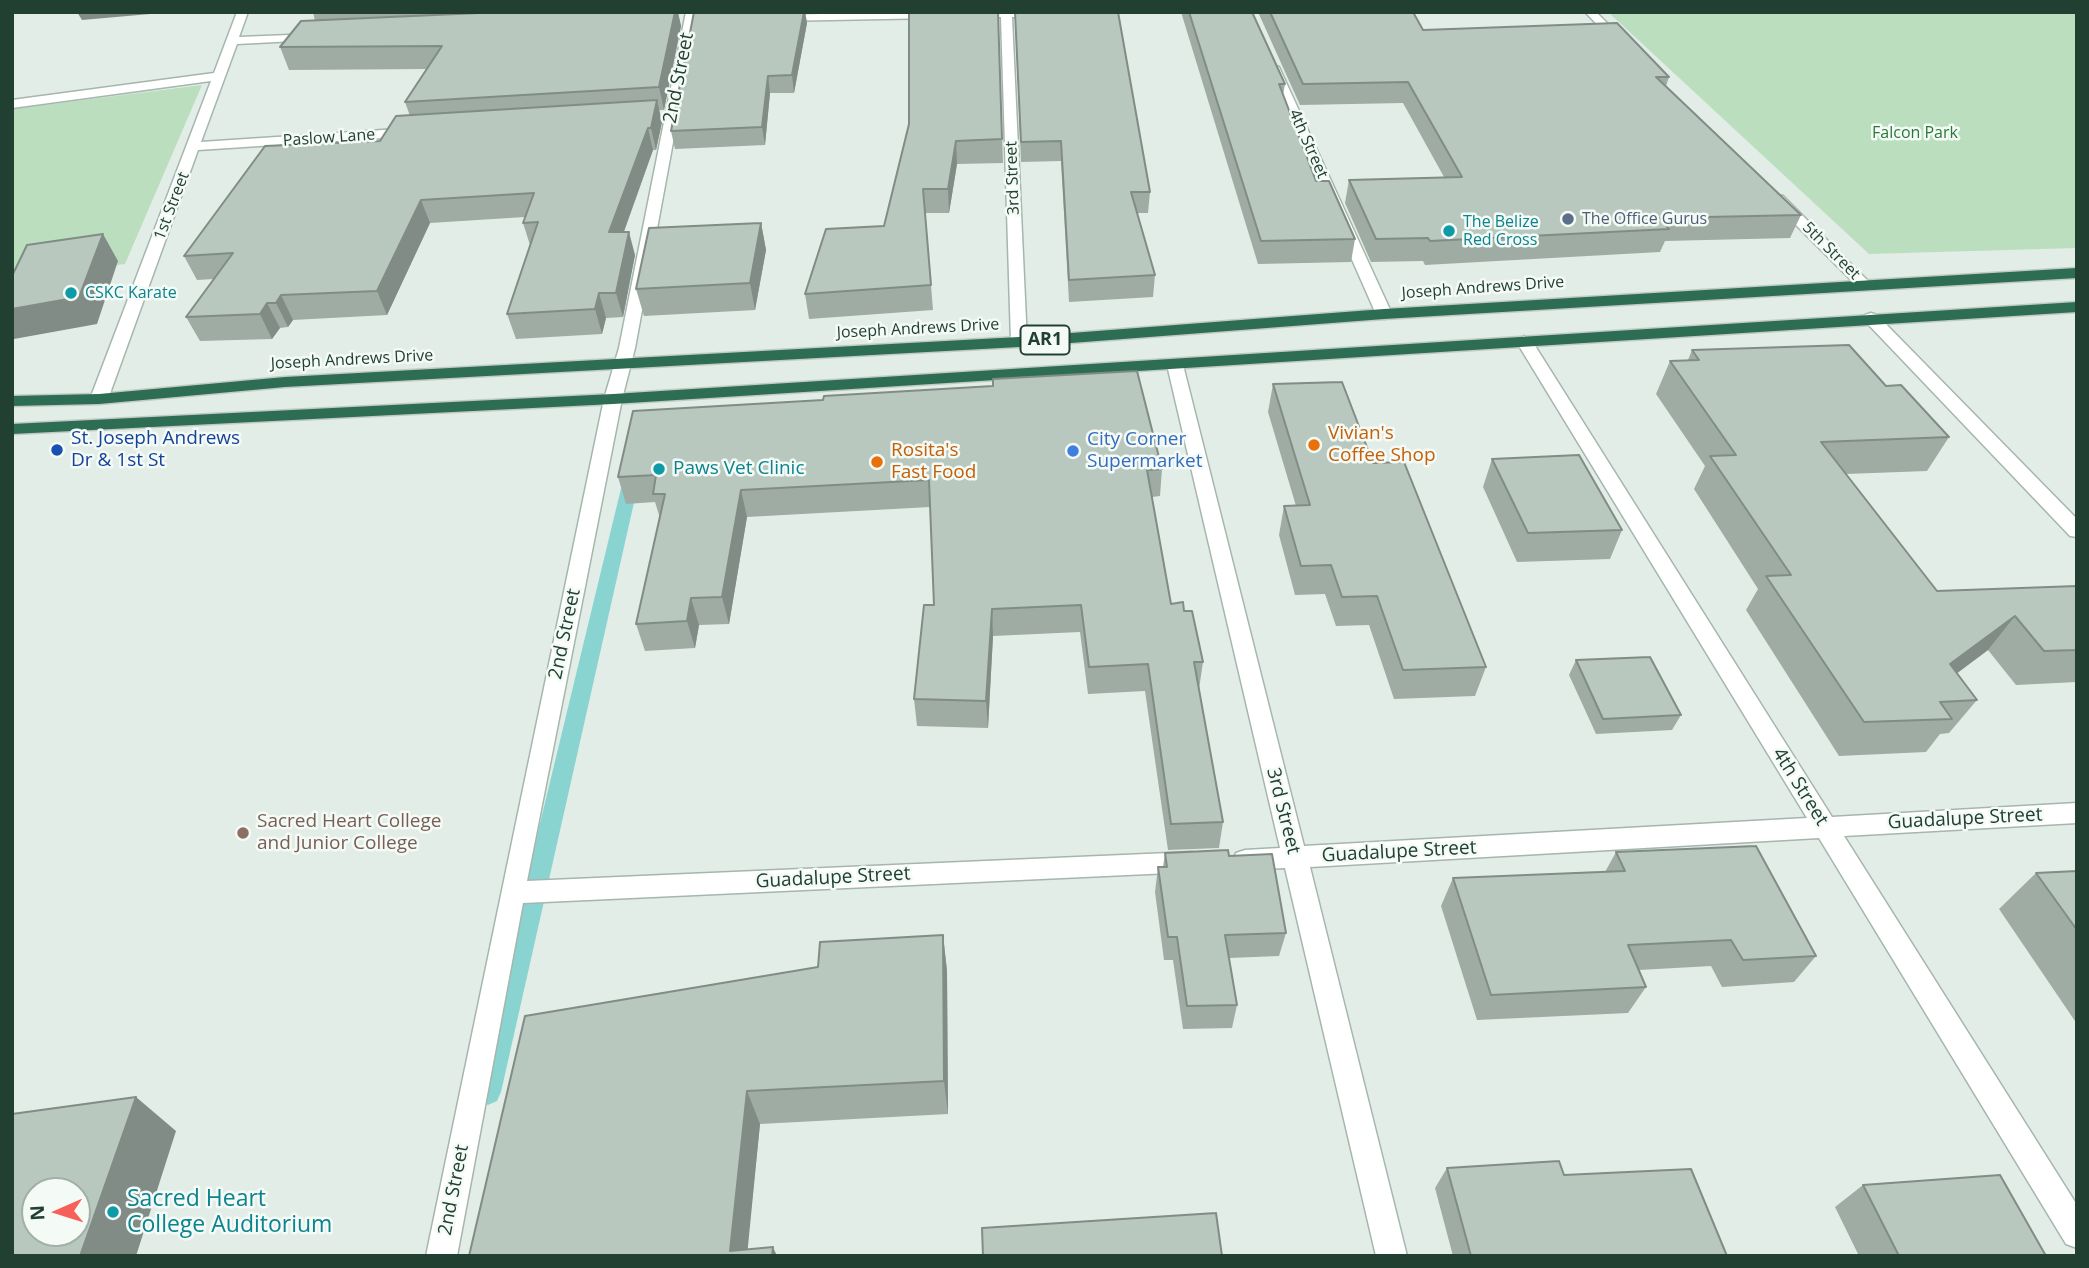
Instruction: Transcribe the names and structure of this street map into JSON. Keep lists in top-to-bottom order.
{
  "streets": {
    "highway": ["Joseph Andrews Drive", "AR1"],
    "street": [
      "2nd Street",
      "Paslow Lane",
      "4th Street",
      "3rd Street",
      "1st Street",
      "5th Street",
      "Guadalupe Street"
    ]
  },
  "crossings": [
    ["2nd Street", "Joseph Andrews Drive"],
    ["2nd Street", "AR1"],
    ["2nd Street", "Guadalupe Street"],
    ["Paslow Lane", "1st Street"],
    ["4th Street", "Joseph Andrews Drive"],
    ["4th Street", "AR1"],
    ["4th Street", "Guadalupe Street"],
    ["3rd Street", "Joseph Andrews Drive"],
    ["3rd Street", "AR1"],
    ["3rd Street", "Guadalupe Street"],
    ["1st Street", "Joseph Andrews Drive"],
    ["5th Street", "Joseph Andrews Drive"]
  ],
  "parks": ["Falcon Park"],
  "places": [
    "The Office Gurus",
    "The Belize Red Cross",
    "CSKC Karate",
    "Vivian's Coffee Shop",
    "St. Joseph Andrews Dr & 1st St",
    "City Corner Supermarket",
    "Rosita's Fast Food",
    "Paws Vet Clinic",
    "Sacred Heart College and Junior College",
    "Sacred Heart College Auditorium"
  ],
  "north": "left"
}
